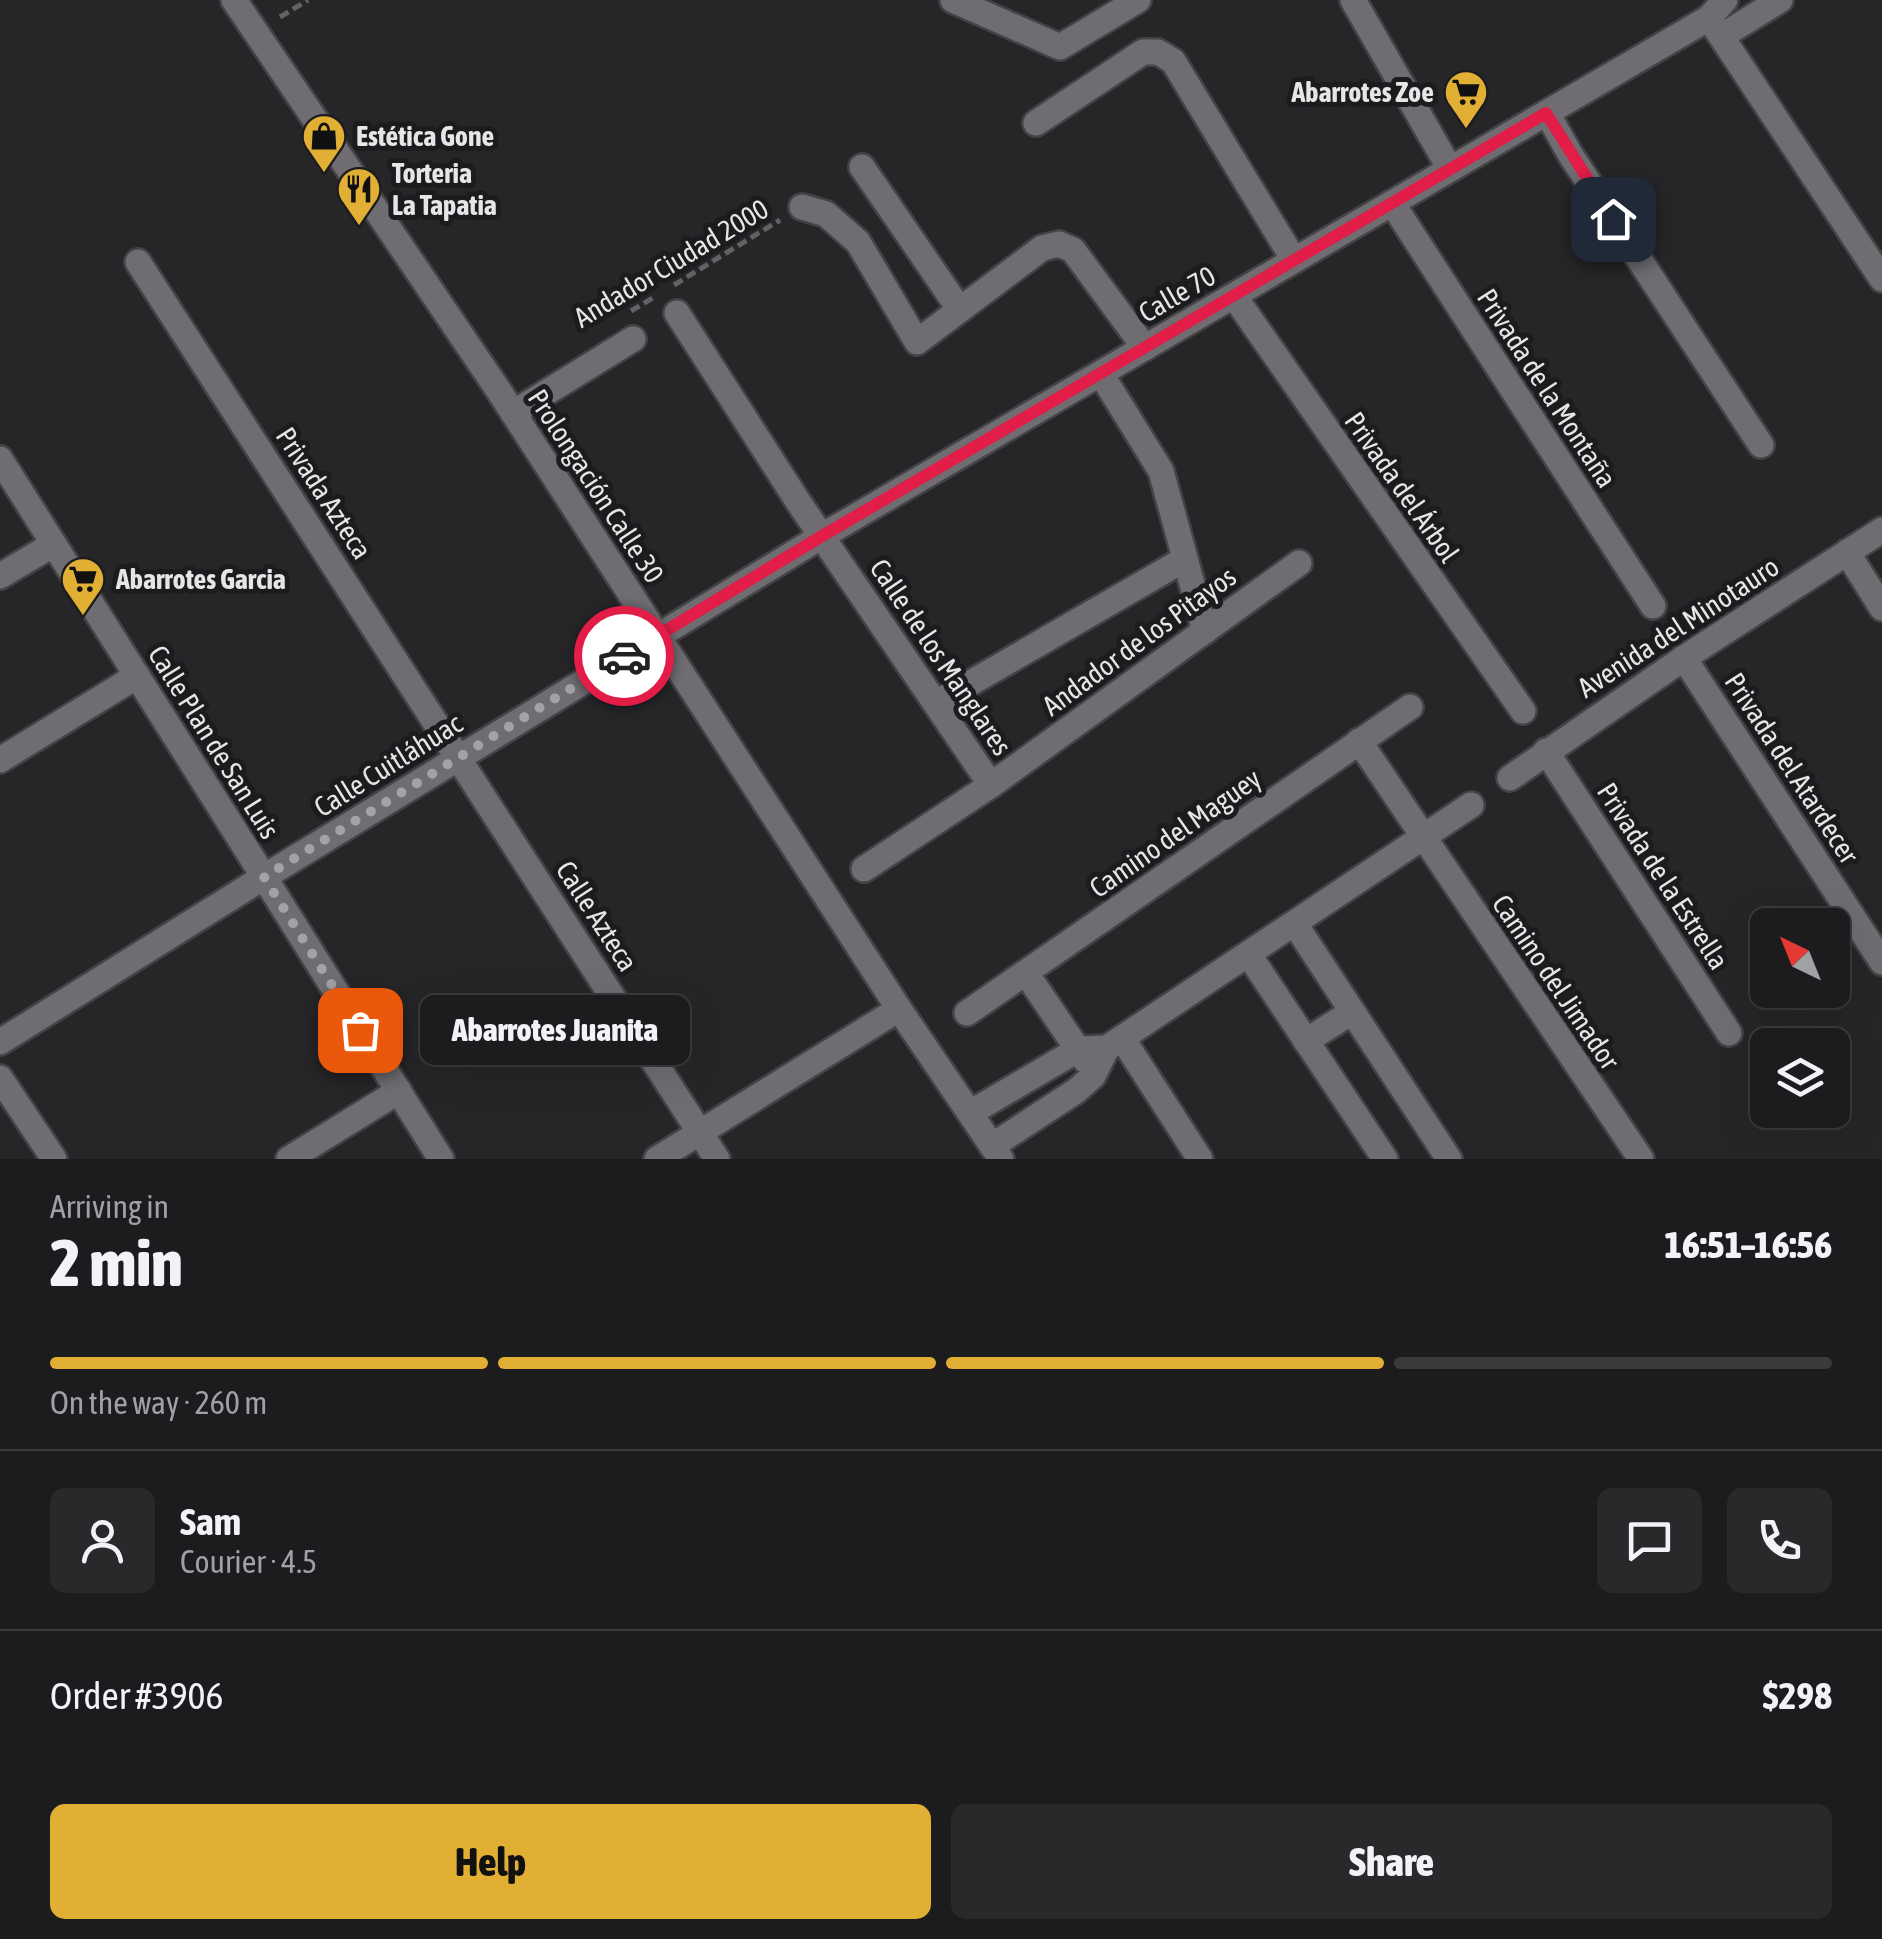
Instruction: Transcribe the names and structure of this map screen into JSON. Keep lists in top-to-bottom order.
{
  "streets": {
    "street": [
      "Calle 70",
      "Privada de la Montaña",
      "Prolongación Calle 30",
      "Privada del Árbol",
      "Privada Azteca",
      "Avenida del Minotauro",
      "Andador de los Pitayos",
      "Calle de los Manglares",
      "Calle Plan de San Luis",
      "Calle Cuitláhuac",
      "Privada del Atardecer",
      "Camino del Maguey",
      "Privada de la Estrella",
      "Calle Azteca",
      "Camino del Jimador"
    ],
    "path": ["Andador Ciudad 2000"]
  },
  "crossings": [
    ["Calle 70", "Privada de la Montaña"],
    ["Calle 70", "Prolongación Calle 30"],
    ["Calle 70", "Privada del Árbol"],
    ["Calle 70", "Calle de los Manglares"],
    ["Calle 70", "Calle Cuitláhuac"],
    ["Prolongación Calle 30", "Calle Cuitláhuac"],
    ["Privada Azteca", "Calle Cuitláhuac"],
    ["Privada Azteca", "Calle Azteca"],
    ["Avenida del Minotauro", "Privada del Atardecer"],
    ["Avenida del Minotauro", "Privada de la Estrella"],
    ["Andador de los Pitayos", "Calle de los Manglares"],
    ["Calle Plan de San Luis", "Calle Cuitláhuac"],
    ["Calle Cuitláhuac", "Calle Azteca"],
    ["Camino del Maguey", "Camino del Jimador"]
  ],
  "places": {
    "supermarket": ["Abarrotes Zoe", "Abarrotes Garcia"],
    "shop": ["Estética Gone"],
    "restaurant": ["Torteria La Tapatia"],
    "other": ["Abarrotes Juanita"]
  },
  "north": "top left",
  "page": {
    "bubble": "Abarrotes Juanita",
    "heading": ["2 min", "Arriving in", "16:51–16:56"],
    "panel": [
      "Sam",
      "Courier · 4.5",
      "Order #3906",
      "$298"
    ],
    "bar": "On the way · 260 m",
    "buttons": ["Help", "Share"]
  }
}
